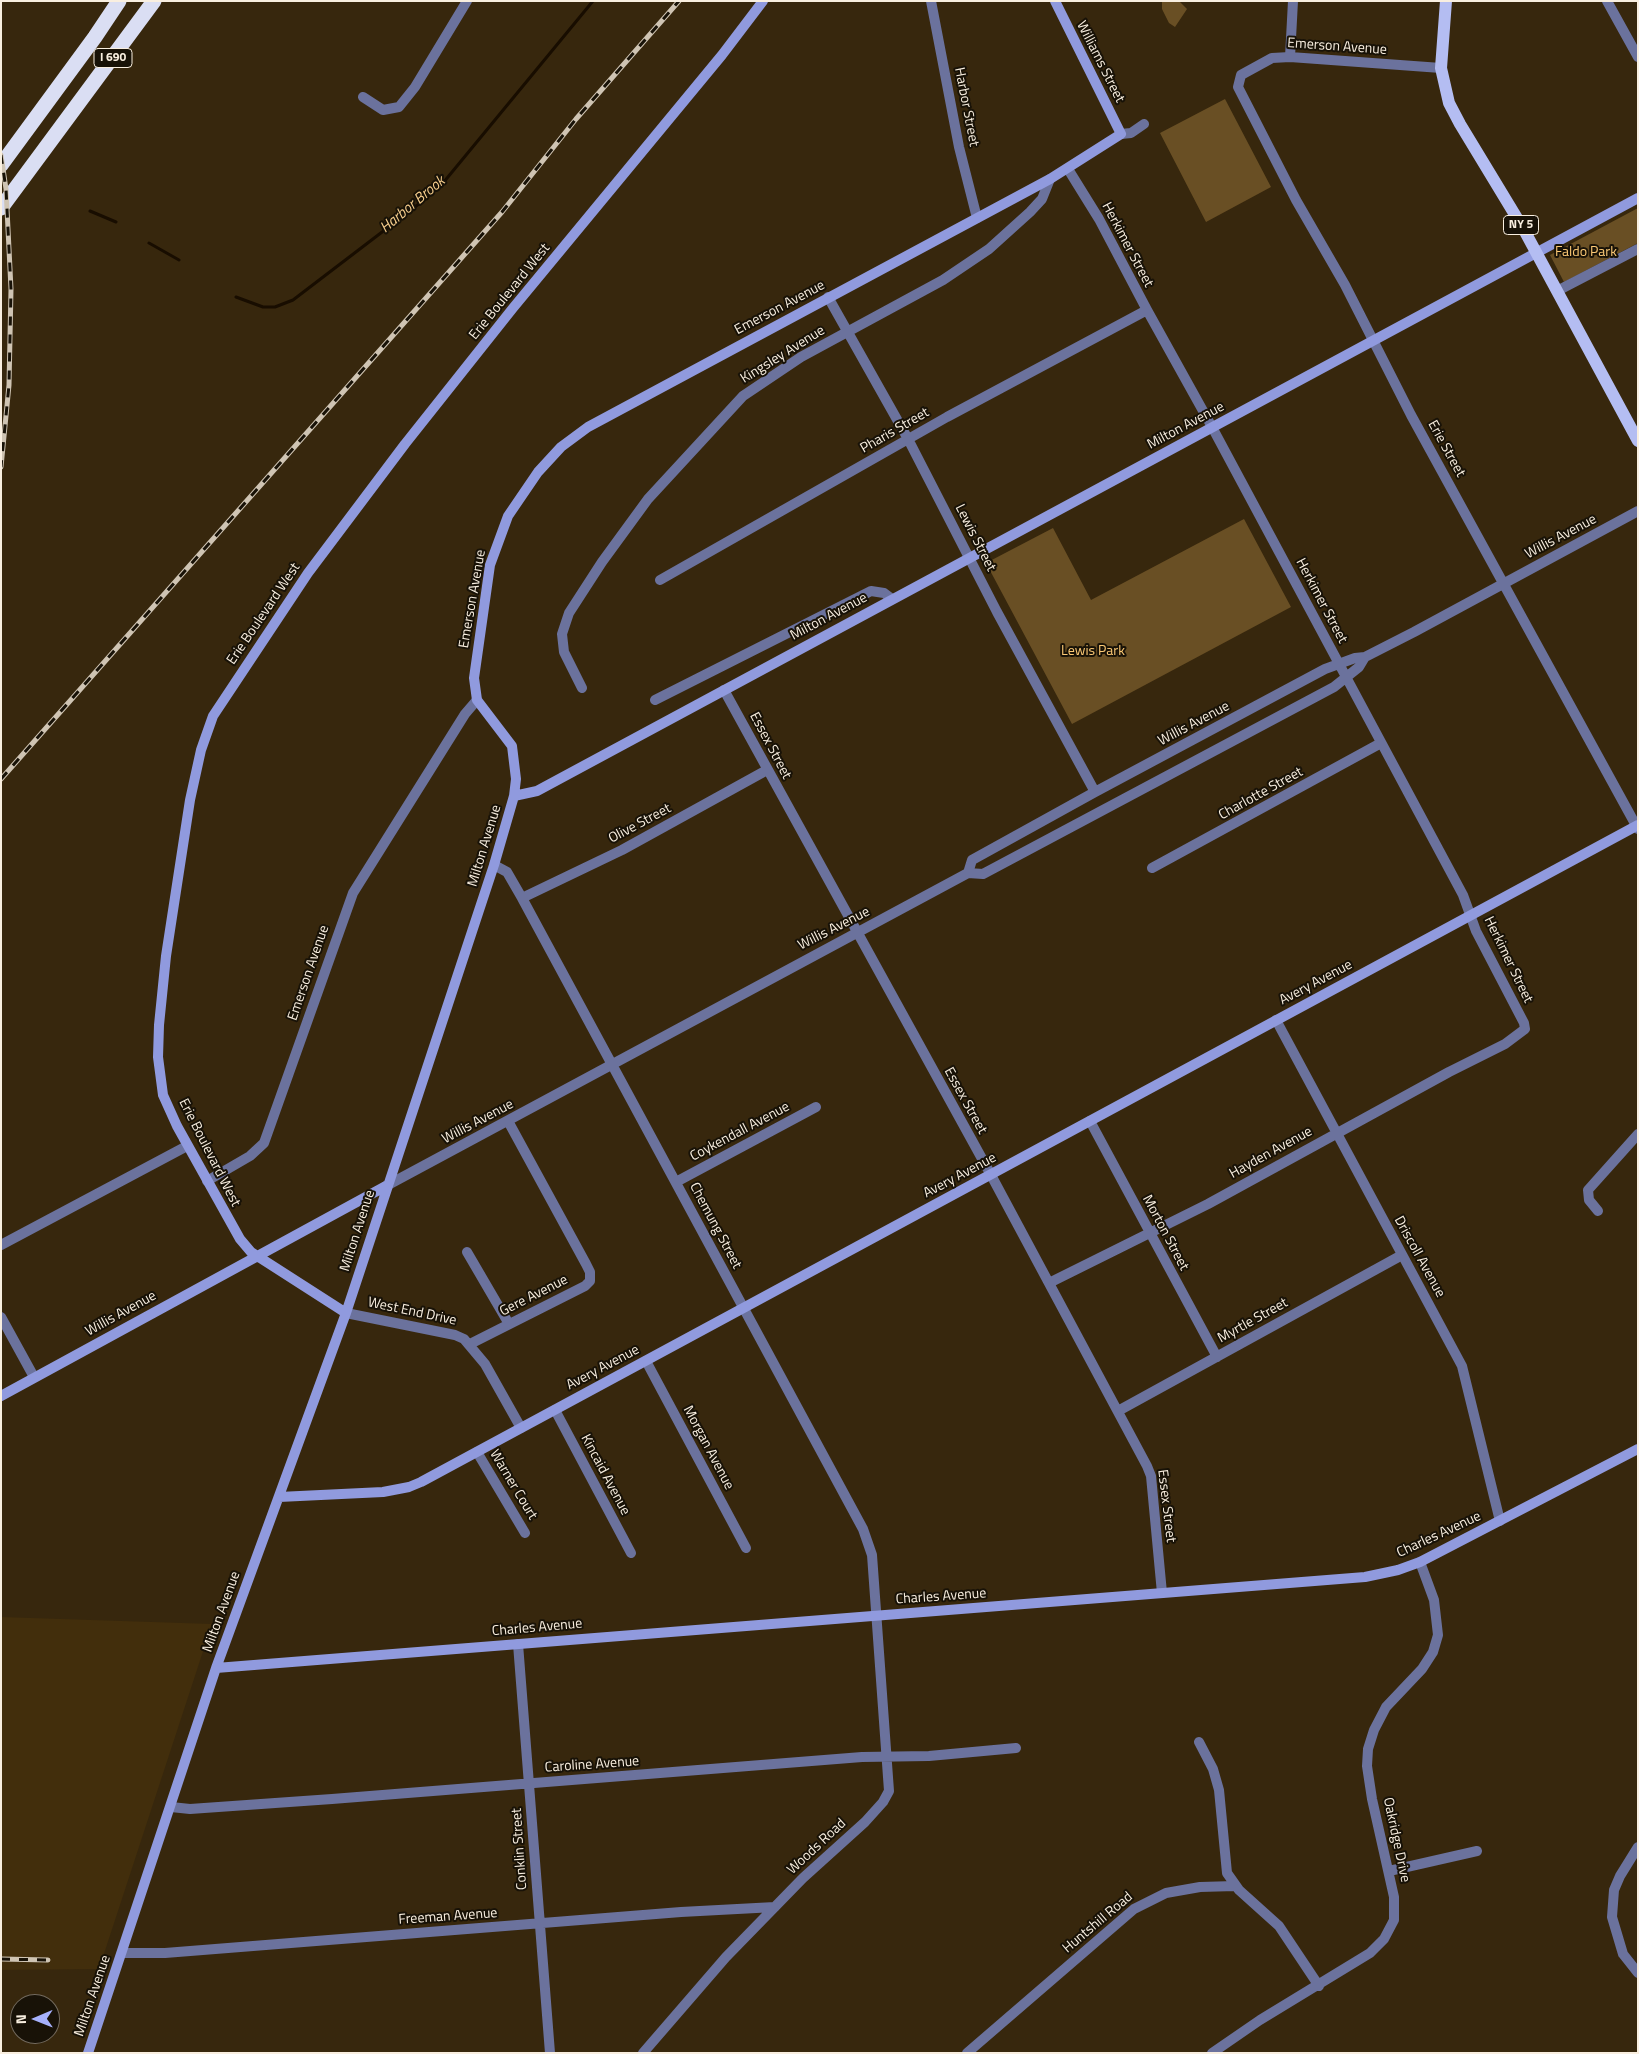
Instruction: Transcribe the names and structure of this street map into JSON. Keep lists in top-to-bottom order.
{
  "streets": {
    "highway": ["I 690"],
    "main road": ["NY 5"],
    "street": [
      "Emerson Avenue",
      "Williams Street",
      "Harbor Street",
      "Herkimer Street",
      "Erie Boulevard West",
      "Kingsley Avenue",
      "Milton Avenue",
      "Pharis Street",
      "Erie Street",
      "Willis Avenue",
      "Lewis Street",
      "Essex Street",
      "Charlotte Street",
      "Olive Street",
      "Avery Avenue",
      "Coykendall Avenue",
      "Hayden Avenue",
      "Chemung Street",
      "Morton Street",
      "Driscoll Avenue",
      "Gere Avenue",
      "West End Drive",
      "Myrtle Street",
      "Morgan Avenue",
      "Kincaid Avenue",
      "Warner Court",
      "Charles Avenue",
      "Caroline Avenue",
      "Oakridge Drive",
      "Woods Road",
      "Conklin Street",
      "Freeman Avenue",
      "Huntshill Road"
    ]
  },
  "crossings": [
    ["Emerson Avenue", "Williams Street"],
    ["Emerson Avenue", "Harbor Street"],
    ["Emerson Avenue", "NY 5"],
    ["Emerson Avenue", "Herkimer Street"],
    ["Emerson Avenue", "Erie Boulevard West"],
    ["Emerson Avenue", "Kingsley Avenue"],
    ["Emerson Avenue", "Erie Street"],
    ["Emerson Avenue", "Lewis Street"],
    ["NY 5", "Milton Avenue"],
    ["Herkimer Street", "Milton Avenue"],
    ["Herkimer Street", "Pharis Street"],
    ["Herkimer Street", "Willis Avenue"],
    ["Herkimer Street", "Charlotte Street"],
    ["Herkimer Street", "Avery Avenue"],
    ["Herkimer Street", "Hayden Avenue"],
    ["Erie Boulevard West", "Milton Avenue"],
    ["Erie Boulevard West", "Willis Avenue"],
    ["Erie Boulevard West", "West End Drive"],
    ["Kingsley Avenue", "Lewis Street"],
    ["Milton Avenue", "Erie Street"],
    ["Milton Avenue", "Willis Avenue"],
    ["Milton Avenue", "Lewis Street"],
    ["Milton Avenue", "Essex Street"],
    ["Milton Avenue", "Avery Avenue"],
    ["Milton Avenue", "Chemung Street"],
    ["Milton Avenue", "West End Drive"],
    ["Milton Avenue", "Charles Avenue"],
    ["Milton Avenue", "Caroline Avenue"],
    ["Milton Avenue", "Freeman Avenue"],
    ["Pharis Street", "Lewis Street"],
    ["Erie Street", "Willis Avenue"],
    ["Erie Street", "Avery Avenue"],
    ["Willis Avenue", "Lewis Street"],
    ["Willis Avenue", "Essex Street"],
    ["Willis Avenue", "Chemung Street"],
    ["Willis Avenue", "Gere Avenue"],
    ["Essex Street", "Olive Street"],
    ["Essex Street", "Avery Avenue"],
    ["Essex Street", "Hayden Avenue"],
    ["Essex Street", "Myrtle Street"],
    ["Essex Street", "Charles Avenue"],
    ["Olive Street", "Chemung Street"],
    ["Avery Avenue", "Chemung Street"],
    ["Avery Avenue", "Morton Street"],
    ["Avery Avenue", "Driscoll Avenue"],
    ["Avery Avenue", "Morgan Avenue"],
    ["Avery Avenue", "Kincaid Avenue"],
    ["Avery Avenue", "Warner Court"],
    ["Coykendall Avenue", "Chemung Street"],
    ["Hayden Avenue", "Morton Street"],
    ["Hayden Avenue", "Driscoll Avenue"],
    ["Chemung Street", "Charles Avenue"],
    ["Chemung Street", "Woods Road"],
    ["Morton Street", "Myrtle Street"],
    ["Driscoll Avenue", "Myrtle Street"],
    ["Driscoll Avenue", "Charles Avenue"],
    ["Gere Avenue", "West End Drive"],
    ["Charles Avenue", "Oakridge Drive"],
    ["Charles Avenue", "Woods Road"],
    ["Charles Avenue", "Conklin Street"],
    ["Caroline Avenue", "Woods Road"],
    ["Caroline Avenue", "Conklin Street"],
    ["Woods Road", "Freeman Avenue"],
    ["Conklin Street", "Freeman Avenue"]
  ],
  "water": ["Harbor Brook"],
  "parks": ["Faldo Park", "Lewis Park"],
  "north": "left"
}
